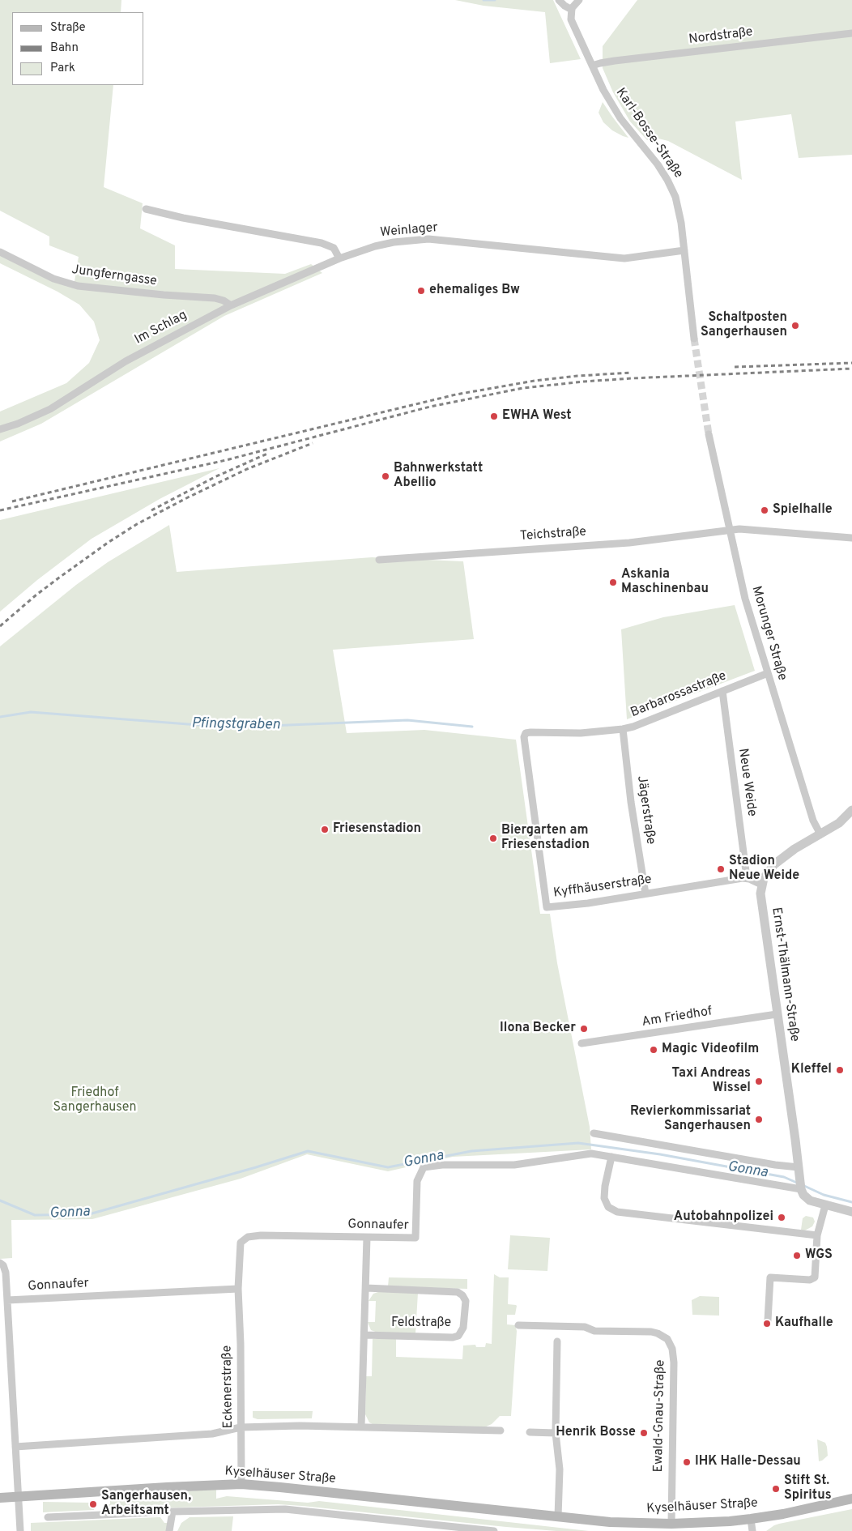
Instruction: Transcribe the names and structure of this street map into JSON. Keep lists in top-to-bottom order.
{
  "streets": {
    "main road": ["Kyselhäuser Straße"],
    "street": [
      "Nordstraße",
      "Karl-Bosse-Straße",
      "Weinlager",
      "Jungferngasse",
      "Im Schlag",
      "Teichstraße",
      "Morunger Straße",
      "Barbarossastraße",
      "Neue Weide",
      "Jägerstraße",
      "Kyffhäuserstraße",
      "Ernst-Thälmann-Straße",
      "Am Friedhof",
      "Gonnaufer",
      "Feldstraße",
      "Eckenerstraße",
      "Ewald-Gnau-Straße"
    ]
  },
  "crossings": [
    ["Nordstraße", "Karl-Bosse-Straße"],
    ["Karl-Bosse-Straße", "Weinlager"],
    ["Weinlager", "Im Schlag"],
    ["Jungferngasse", "Im Schlag"],
    ["Teichstraße", "Morunger Straße"],
    ["Morunger Straße", "Barbarossastraße"],
    ["Barbarossastraße", "Neue Weide"],
    ["Barbarossastraße", "Jägerstraße"],
    ["Barbarossastraße", "Kyffhäuserstraße"],
    ["Neue Weide", "Kyffhäuserstraße"],
    ["Jägerstraße", "Kyffhäuserstraße"],
    ["Ernst-Thälmann-Straße", "Am Friedhof"],
    ["Gonnaufer", "Eckenerstraße"],
    ["Eckenerstraße", "Kyselhäuser Straße"],
    ["Ewald-Gnau-Straße", "Kyselhäuser Straße"]
  ],
  "water": ["Pfingstgraben", "Gonna"],
  "parks": ["Friedhof Sangerhausen"],
  "places": [
    "ehemaliges Bw",
    "Schaltposten Sangerhausen",
    "EWHA West",
    "Bahnwerkstatt Abellio",
    "Spielhalle",
    "Askania Maschinenbau",
    "Friesenstadion",
    "Biergarten am Friesenstadion",
    "Stadion Neue Weide",
    "Ilona Becker",
    "Magic Videofilm",
    "Kleffel",
    "Taxi Andreas Wissel",
    "Revierkommissariat Sangerhausen",
    "Autobahnpolizei",
    "WGS",
    "Kaufhalle",
    "Henrik Bosse",
    "IHK Halle-Dessau",
    "Stift St. Spiritus",
    "Sangerhausen, Arbeitsamt"
  ],
  "legend": ["Straße", "Bahn", "Park"]
}
